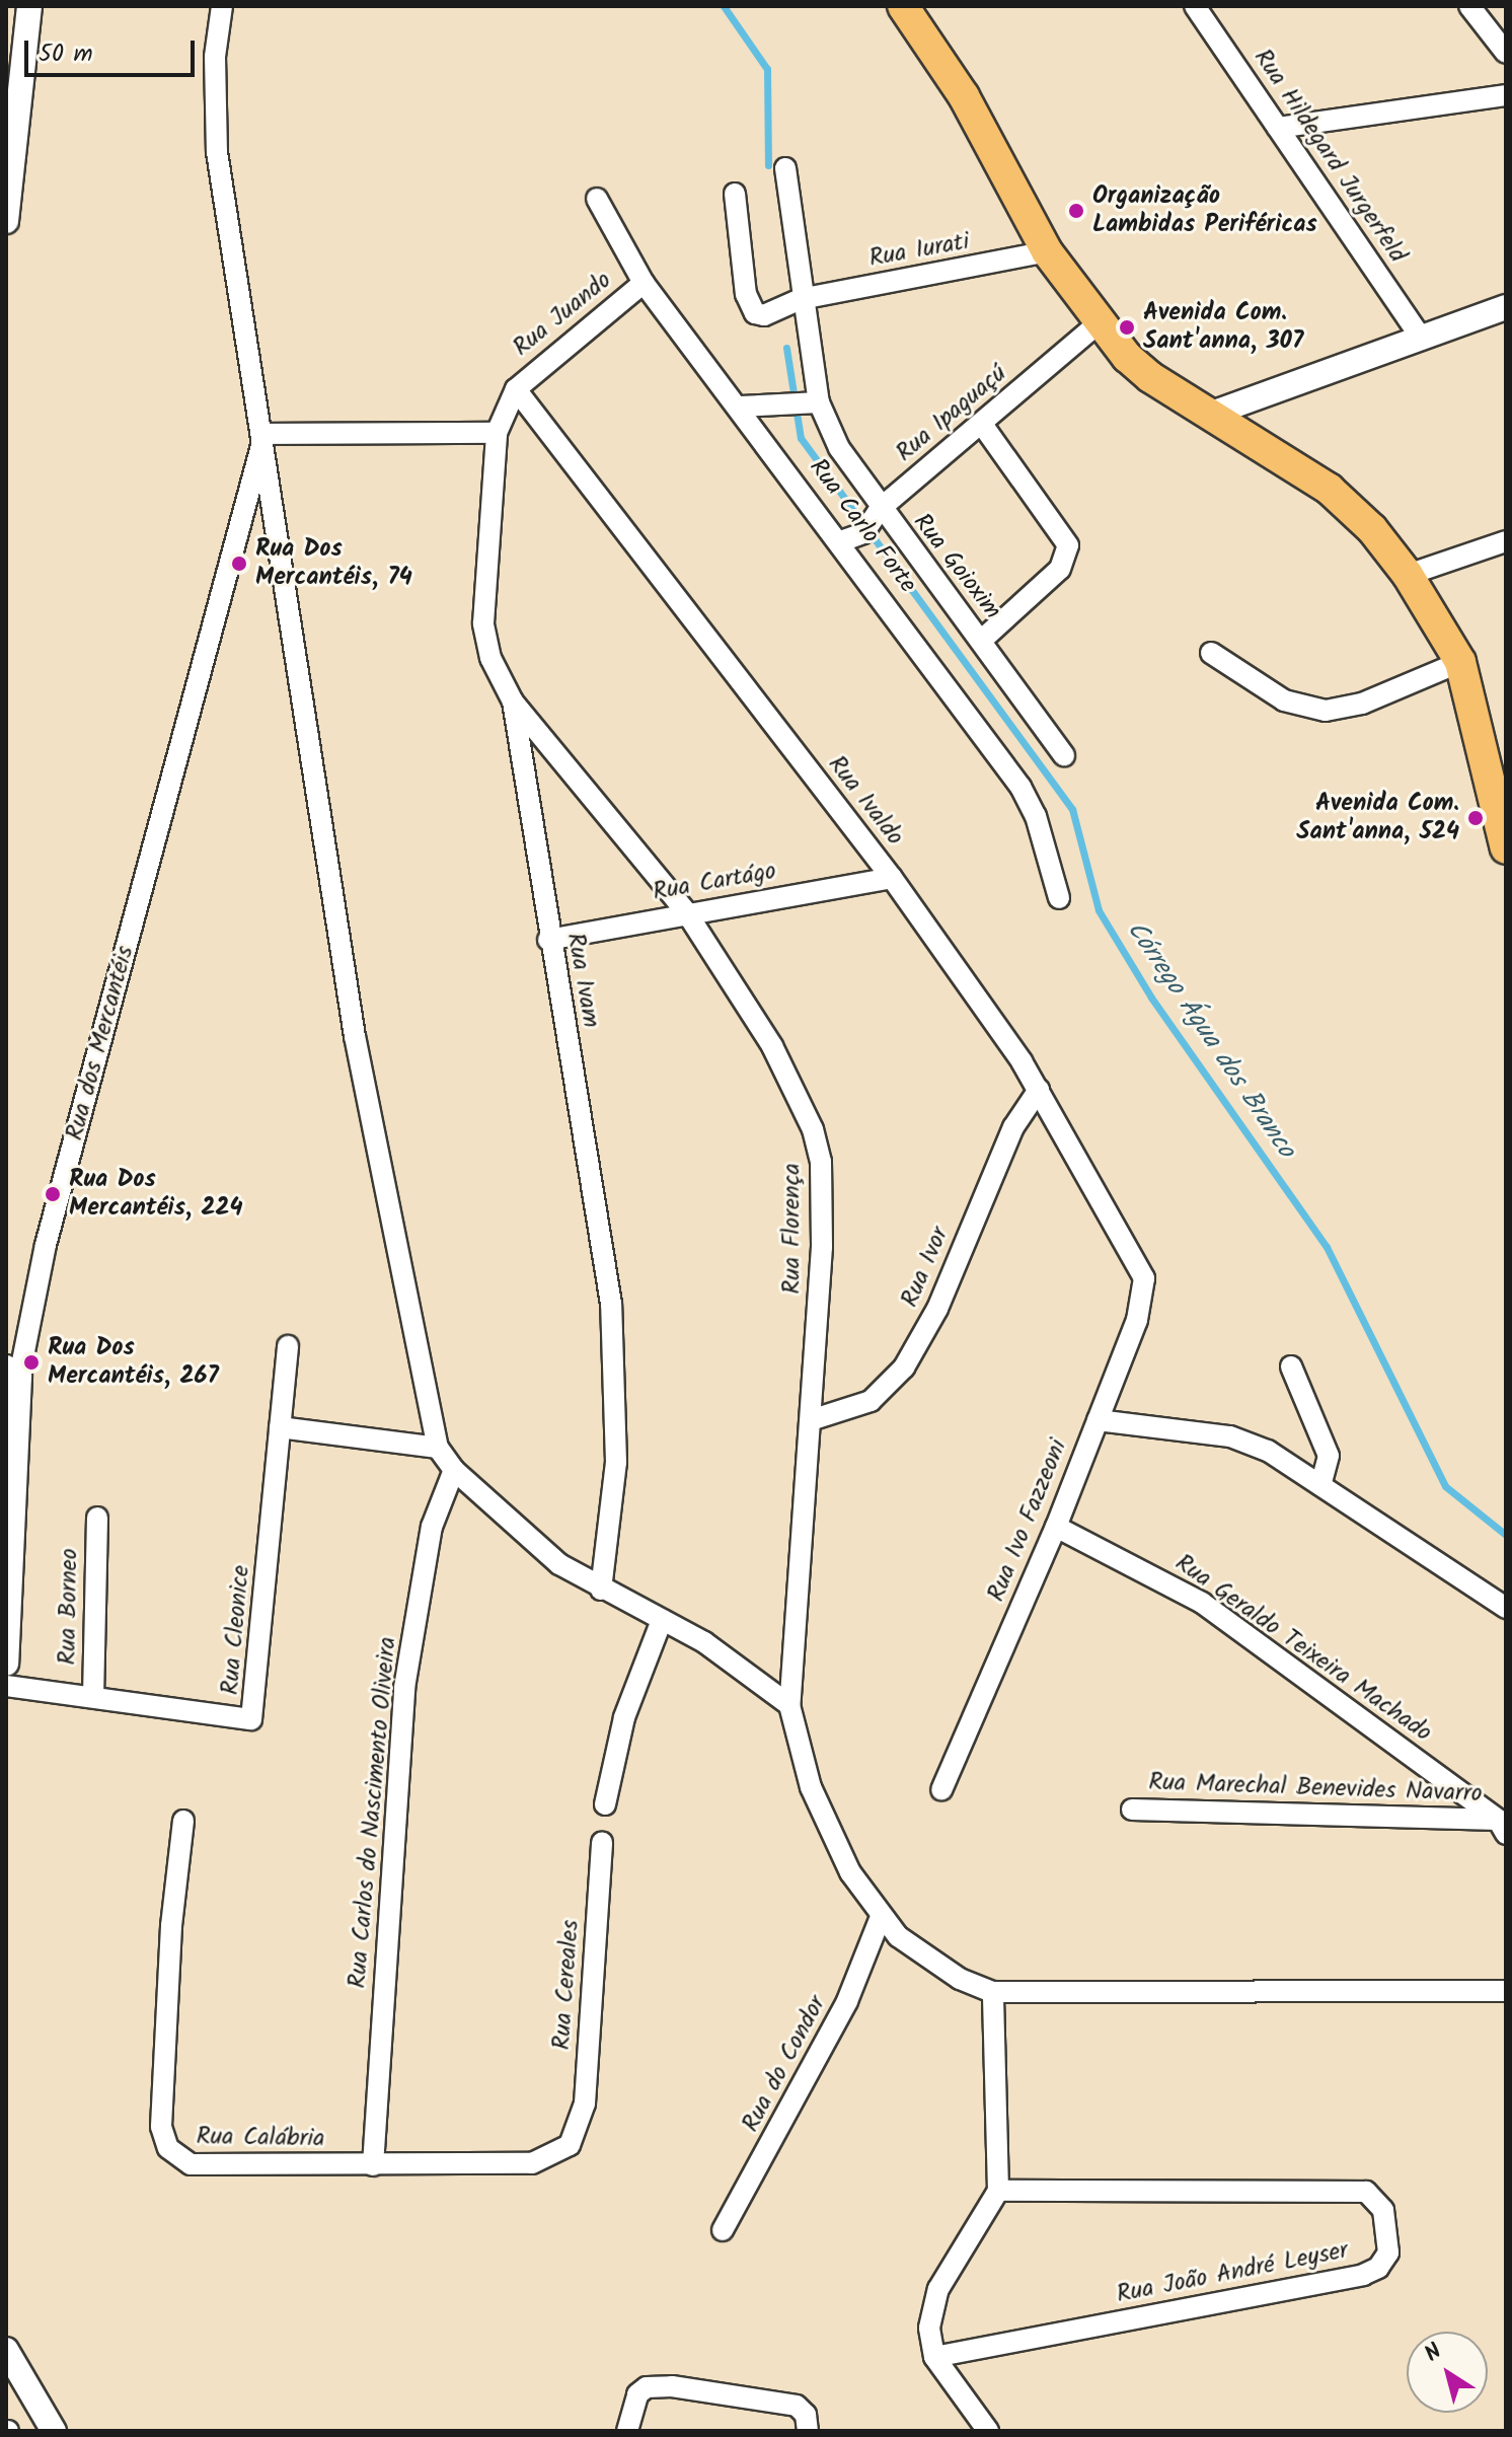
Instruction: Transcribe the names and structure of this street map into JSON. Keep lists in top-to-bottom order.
{
  "streets": {
    "street": [
      "Rua Hildegard Jurgerfeld",
      "Rua Iurati",
      "Rua Juando",
      "Rua Ipaguaçú",
      "Rua Carlo Forte",
      "Rua Goioxim",
      "Rua Ivaldo",
      "Rua Cartágo",
      "Rua Ivam",
      "Rua dos Mercantéis",
      "Rua Florença",
      "Rua Ivor",
      "Rua Ivo Fazzeoni",
      "Rua Borneo",
      "Rua Cleonice",
      "Rua Geraldo Teixeira Machado",
      "Rua Marechal Benevides Navarro",
      "Rua Carlos do Nascimento Oliveira",
      "Rua Cereales",
      "Rua do Condor",
      "Rua Calábria",
      "Rua João André Leyser"
    ]
  },
  "crossings": [
    ["Rua Iurati", "Rua Goioxim"],
    ["Rua Juando", "Rua Carlo Forte"],
    ["Rua Juando", "Rua Ivaldo"],
    ["Rua Juando", "Rua Ivam"],
    ["Rua Ipaguaçú", "Rua Carlo Forte"],
    ["Rua Ipaguaçú", "Rua Goioxim"],
    ["Rua Ivaldo", "Rua Cartágo"],
    ["Rua Ivaldo", "Rua Ivam"],
    ["Rua Ivaldo", "Rua Ivor"],
    ["Rua Ivaldo", "Rua Ivo Fazzeoni"],
    ["Rua Cartágo", "Rua Ivam"],
    ["Rua Cartágo", "Rua Florença"],
    ["Rua Ivam", "Rua Florença"],
    ["Rua Florença", "Rua Ivor"],
    ["Rua Ivo Fazzeoni", "Rua Geraldo Teixeira Machado"],
    ["Rua Borneo", "Rua Cleonice"],
    ["Rua Geraldo Teixeira Machado", "Rua Marechal Benevides Navarro"],
    ["Rua Carlos do Nascimento Oliveira", "Rua Calábria"],
    ["Rua Cereales", "Rua Calábria"]
  ],
  "water": ["Córrego Água dos Branco"],
  "places": [
    "Organização Lambidas Periféricas",
    "Avenida Com. Sant'anna, 307",
    "Rua Dos Mercantéis, 74",
    "Avenida Com. Sant'anna, 524",
    "Rua Dos Mercantéis, 224",
    "Rua Dos Mercantéis, 267"
  ],
  "scale_bar": "50 m",
  "north": "top left"
}
